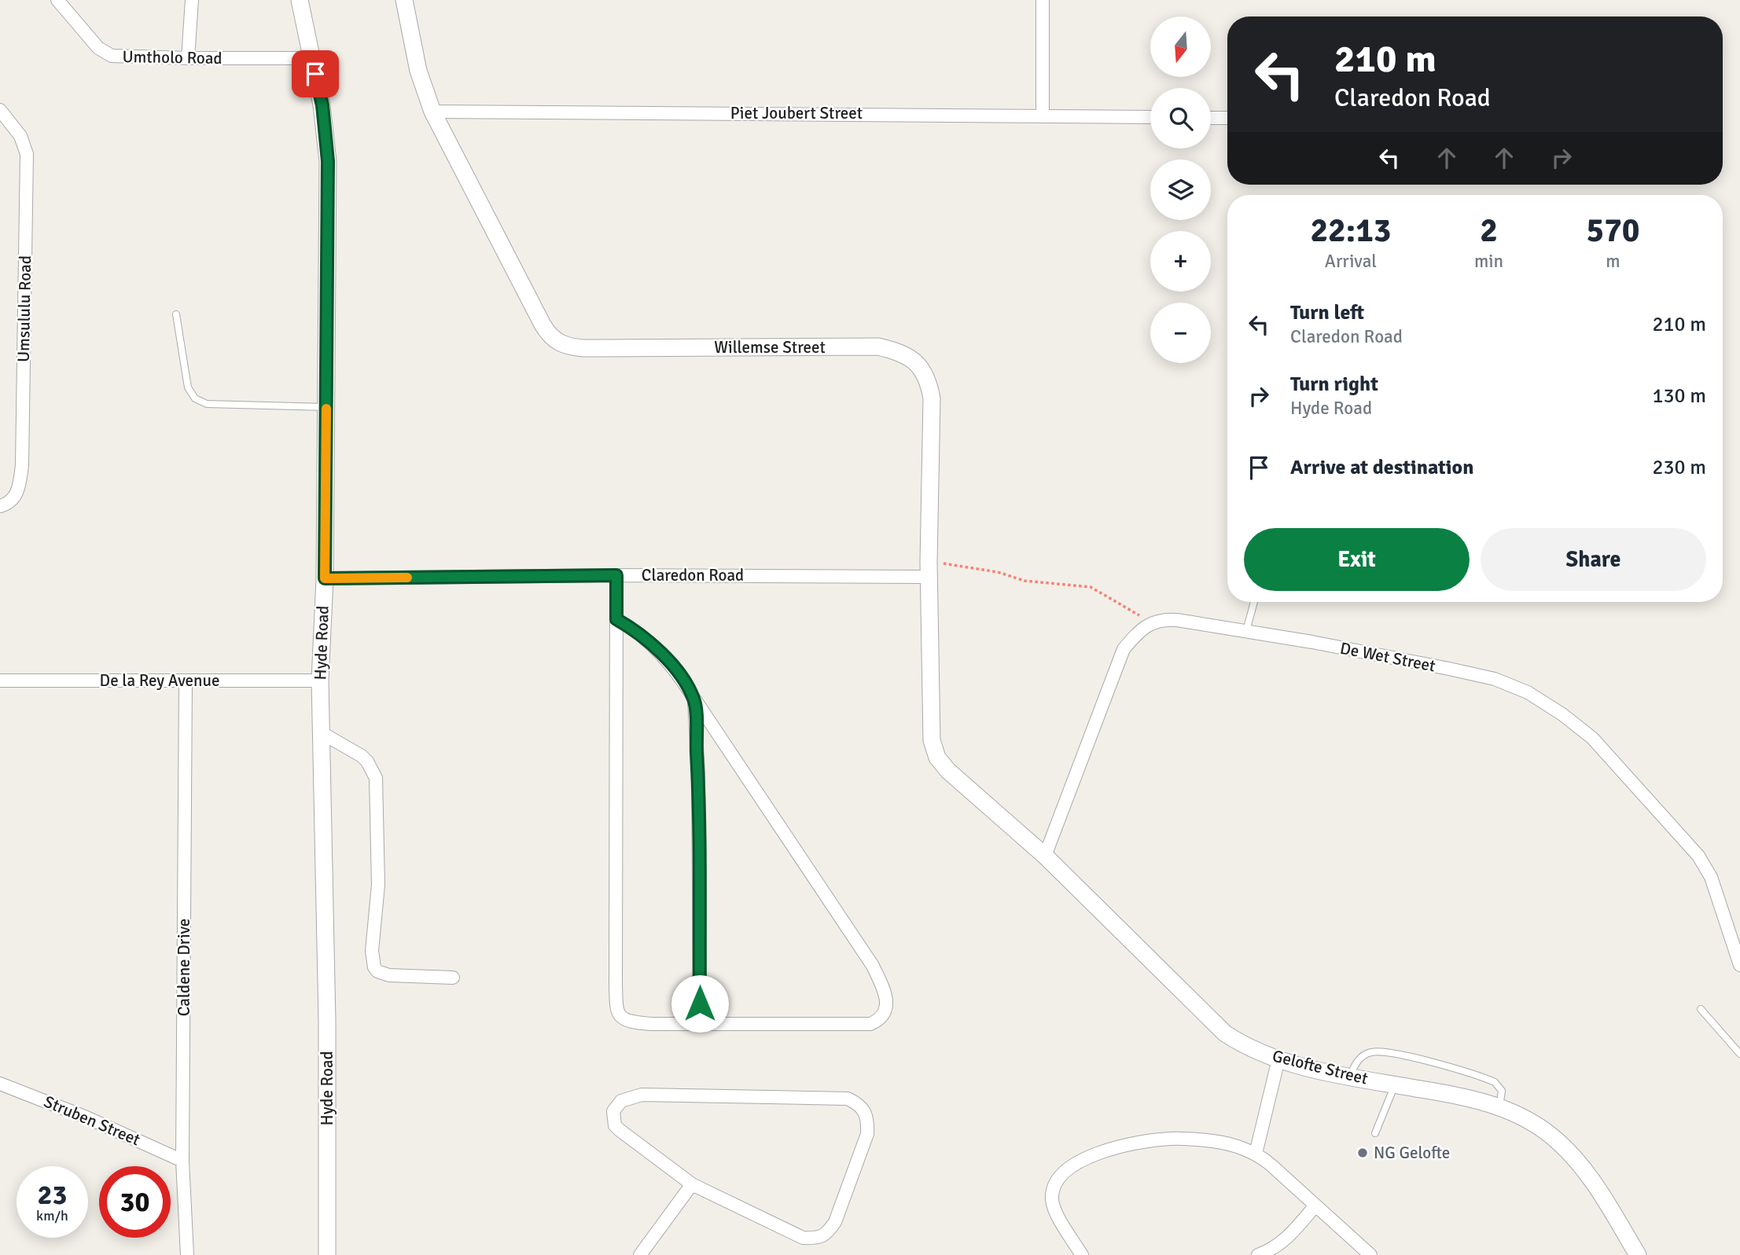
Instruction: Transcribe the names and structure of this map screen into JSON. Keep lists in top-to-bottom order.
{
  "streets": {
    "street": [
      "Umtholo Road",
      "Piet Joubert Street",
      "Umsululu Road",
      "Willemse Street",
      "Claredon Road",
      "Hyde Road",
      "De Wet Street",
      "De la Rey Avenue",
      "Caldene Drive",
      "Gelofte Street",
      "Struben Street"
    ]
  },
  "crossings": [
    ["Umtholo Road", "Hyde Road"],
    ["Piet Joubert Street", "Willemse Street"],
    ["Willemse Street", "Claredon Road"],
    ["Willemse Street", "Gelofte Street"],
    ["Claredon Road", "Hyde Road"],
    ["Hyde Road", "De la Rey Avenue"],
    ["De la Rey Avenue", "Caldene Drive"],
    ["Caldene Drive", "Struben Street"]
  ],
  "places": ["NG Gelofte"],
  "north": "bottom",
  "page": {
    "map_buttons": ["+", "−"],
    "turn": ["210 m", "Claredon Road"],
    "eta": [
      "22:13",
      "Arrival",
      "2",
      "min",
      "570",
      "m"
    ],
    "list": [
      {
        "name": "Turn left",
        "note": "Claredon Road",
        "value": "210 m"
      },
      {
        "name": "Turn right",
        "note": "Hyde Road",
        "value": "130 m"
      },
      {
        "name": "Arrive at destination",
        "value": "230 m"
      }
    ],
    "buttons": ["Exit", "Share"],
    "speed": "23 km/h",
    "limit": "30"
  }
}
